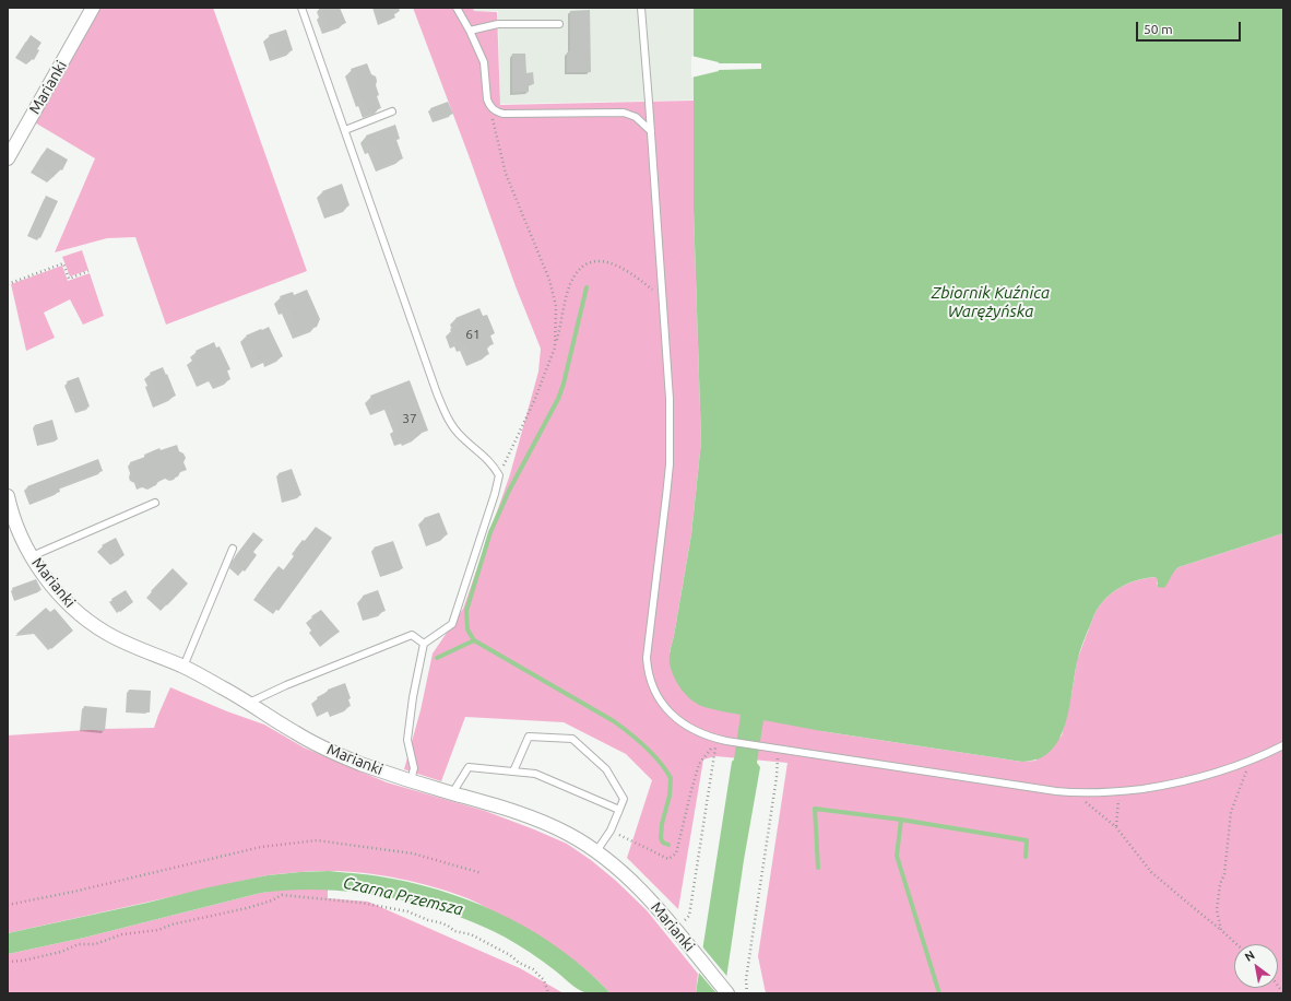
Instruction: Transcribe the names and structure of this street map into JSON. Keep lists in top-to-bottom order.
{
  "streets": {
    "street": ["Marianki"]
  },
  "water": ["Zbiornik Kuźnica Warężyńska", "Czarna Przemsza"],
  "house_numbers": ["61", "37"],
  "scale_bar": "50 m",
  "north": "top left"
}
